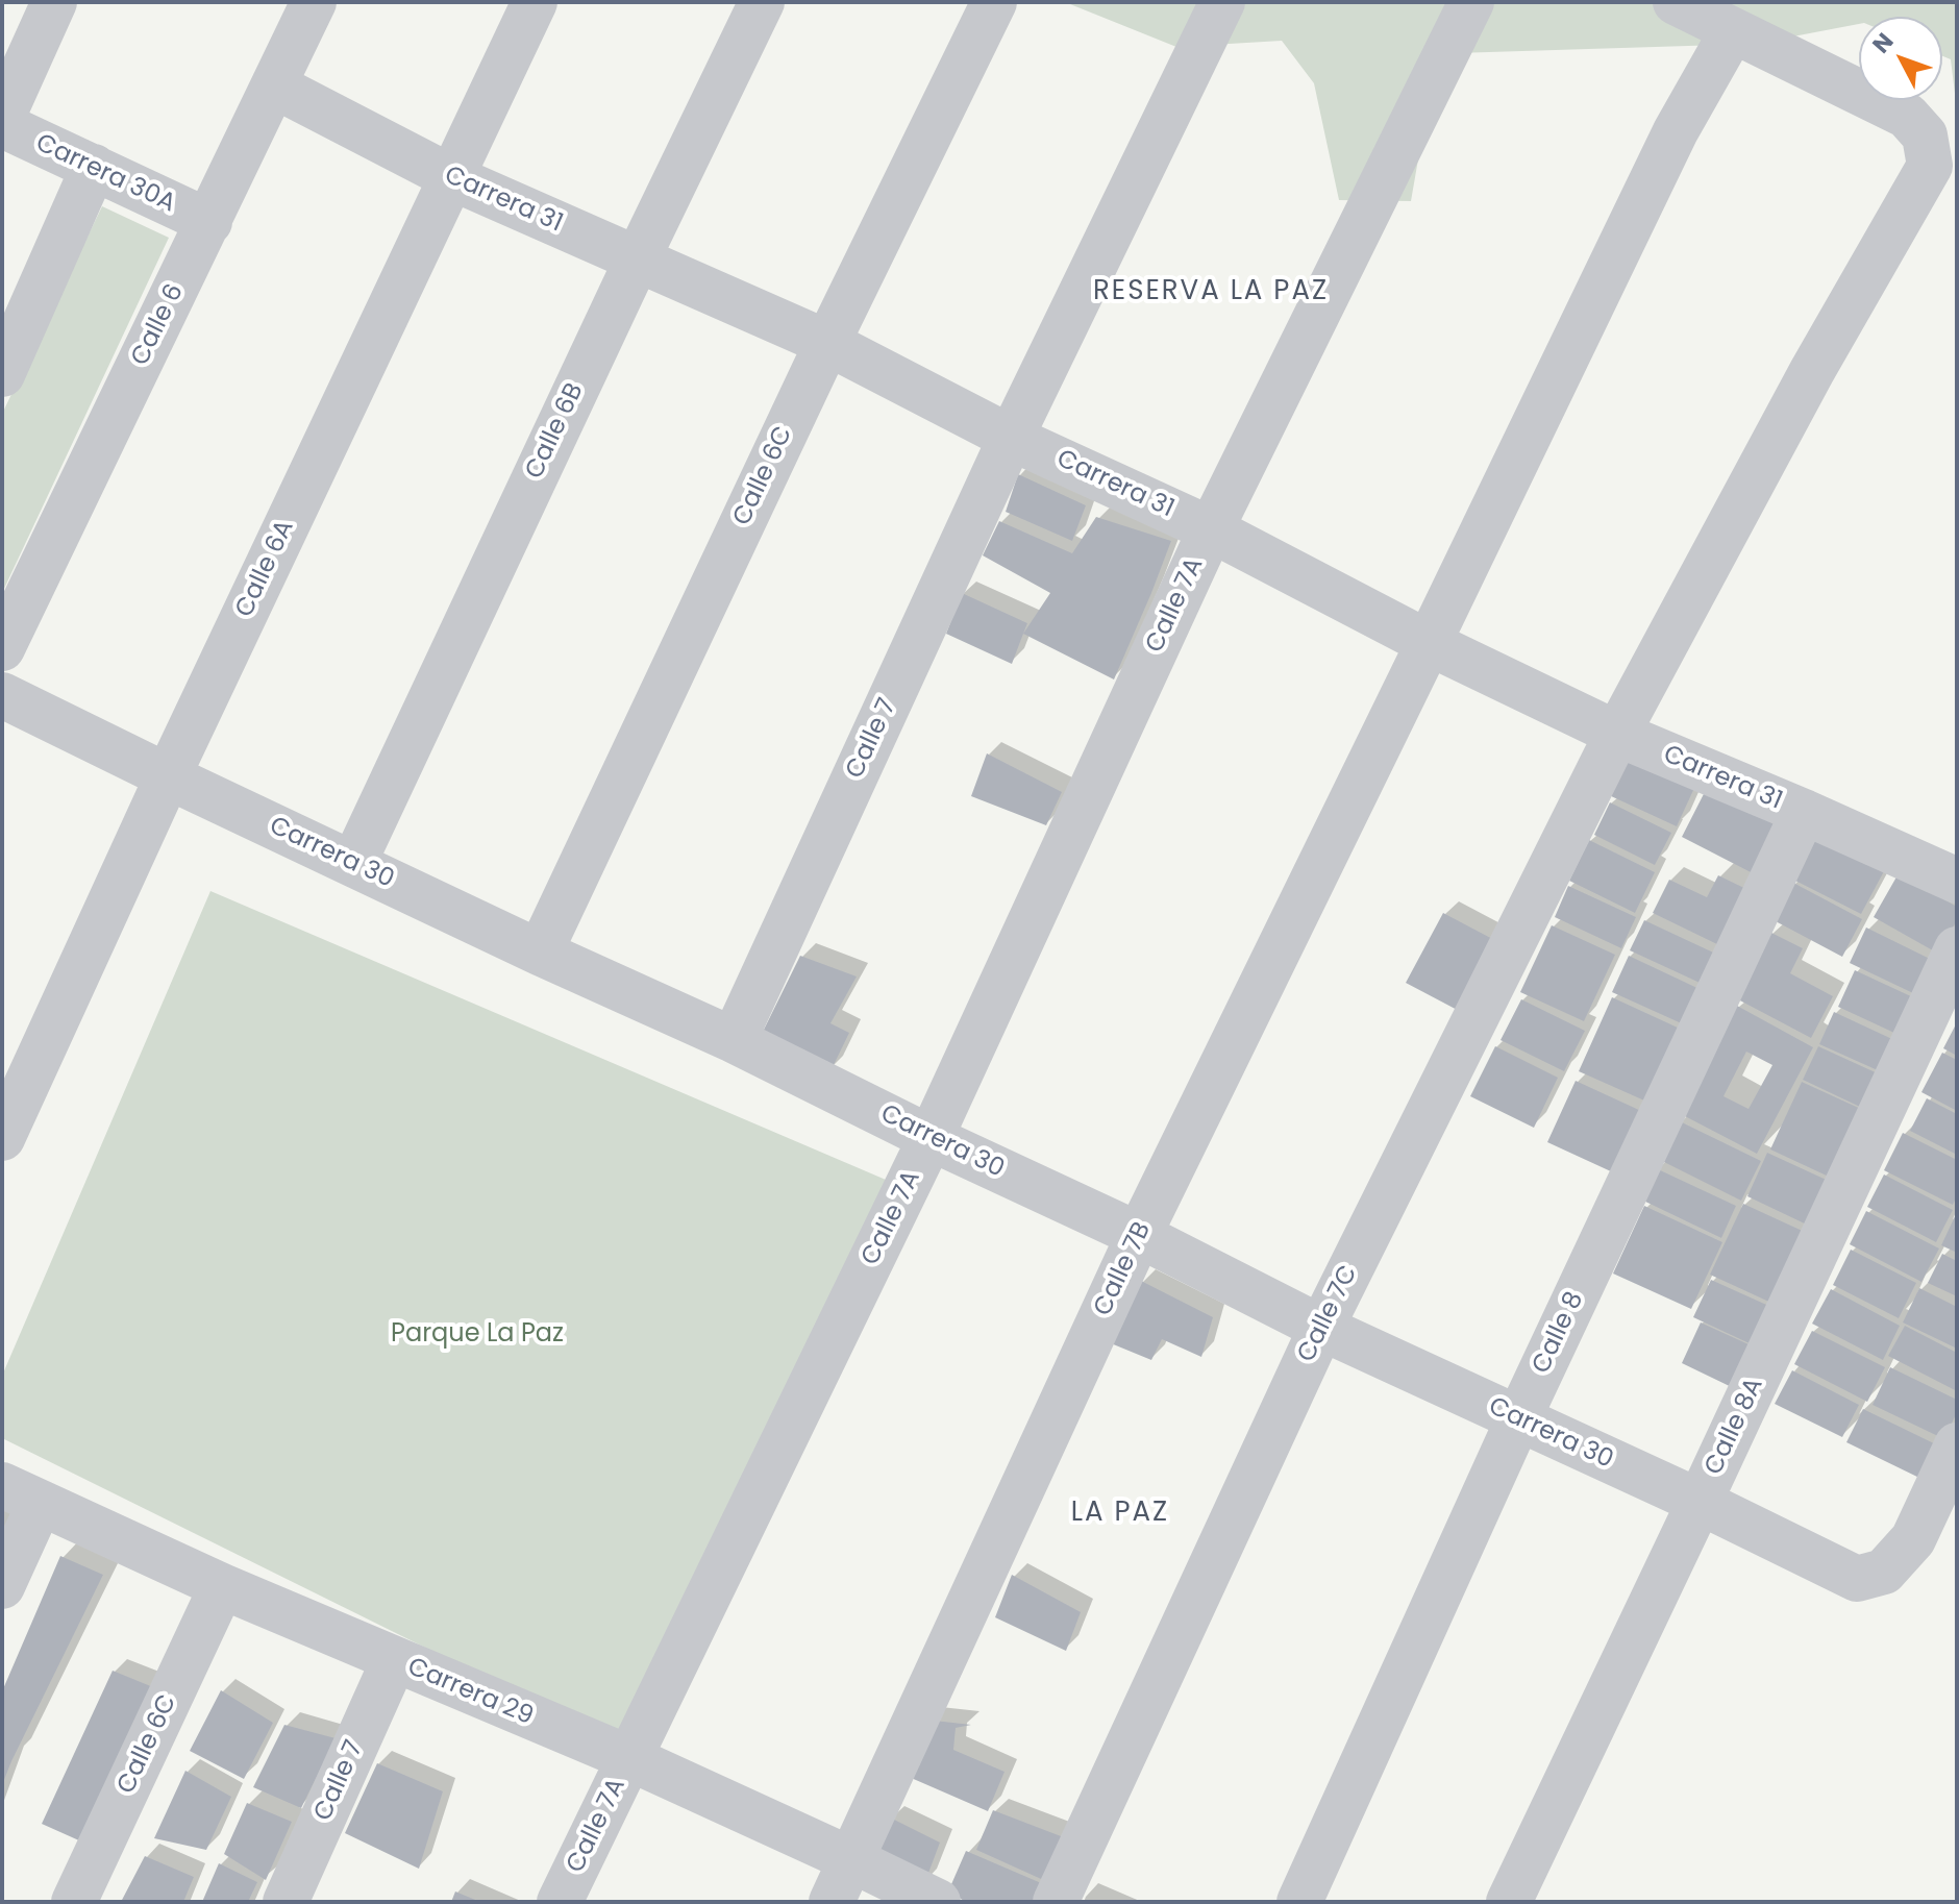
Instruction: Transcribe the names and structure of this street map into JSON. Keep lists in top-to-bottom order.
{
  "streets": {
    "street": [
      "Carrera 30A",
      "Carrera 31",
      "Calle 6",
      "Calle 6B",
      "Calle 6C",
      "Calle 6A",
      "Calle 7A",
      "Calle 7",
      "Carrera 30",
      "Calle 7B",
      "Calle 7C",
      "Calle 8",
      "Calle 8A",
      "Carrera 29"
    ]
  },
  "crossings": [
    ["Carrera 30A", "Calle 6"],
    ["Carrera 31", "Calle 6"],
    ["Carrera 31", "Calle 6B"],
    ["Carrera 31", "Calle 6C"],
    ["Carrera 31", "Calle 6A"],
    ["Carrera 31", "Calle 7A"],
    ["Carrera 31", "Calle 7"],
    ["Carrera 31", "Calle 7B"],
    ["Carrera 31", "Calle 7C"],
    ["Carrera 31", "Calle 8"],
    ["Calle 6B", "Carrera 30"],
    ["Calle 6C", "Carrera 30"],
    ["Calle 6C", "Carrera 29"],
    ["Calle 6A", "Carrera 30"],
    ["Calle 7A", "Carrera 30"],
    ["Calle 7A", "Carrera 29"],
    ["Calle 7", "Carrera 30"],
    ["Calle 7", "Carrera 29"],
    ["Carrera 30", "Calle 7B"],
    ["Carrera 30", "Calle 7C"],
    ["Carrera 30", "Calle 8"],
    ["Carrera 30", "Calle 8A"],
    ["Calle 7B", "Calle 7C"],
    ["Calle 7B", "Carrera 29"]
  ],
  "districts": ["RESERVA LA PAZ", "LA PAZ"],
  "parks": ["Parque La Paz"],
  "north": "top left"
}
